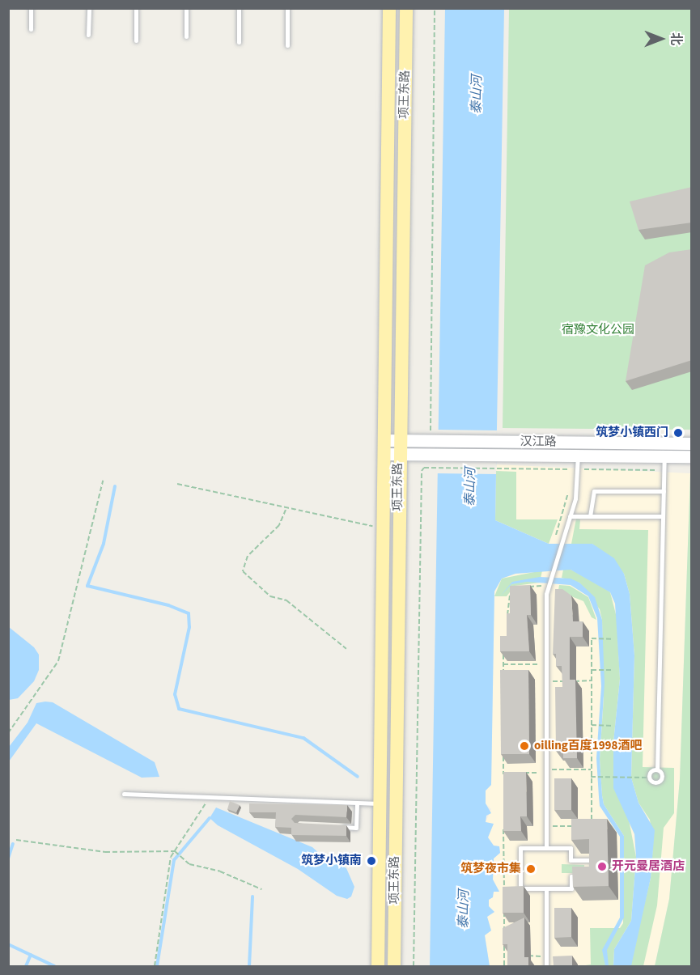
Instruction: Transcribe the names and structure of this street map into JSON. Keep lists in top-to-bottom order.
{
  "streets": {
    "main road": ["项王东路"],
    "street": ["汉江路"]
  },
  "crossings": [
    ["项王东路", "汉江路"]
  ],
  "water": ["泰山河"],
  "parks": ["宿豫文化公园"],
  "places": [
    "筑梦小镇西门",
    "oilling百度1998酒吧",
    "筑梦小镇南",
    "开元曼居酒店",
    "筑梦夜市集"
  ],
  "north": "right"
}
